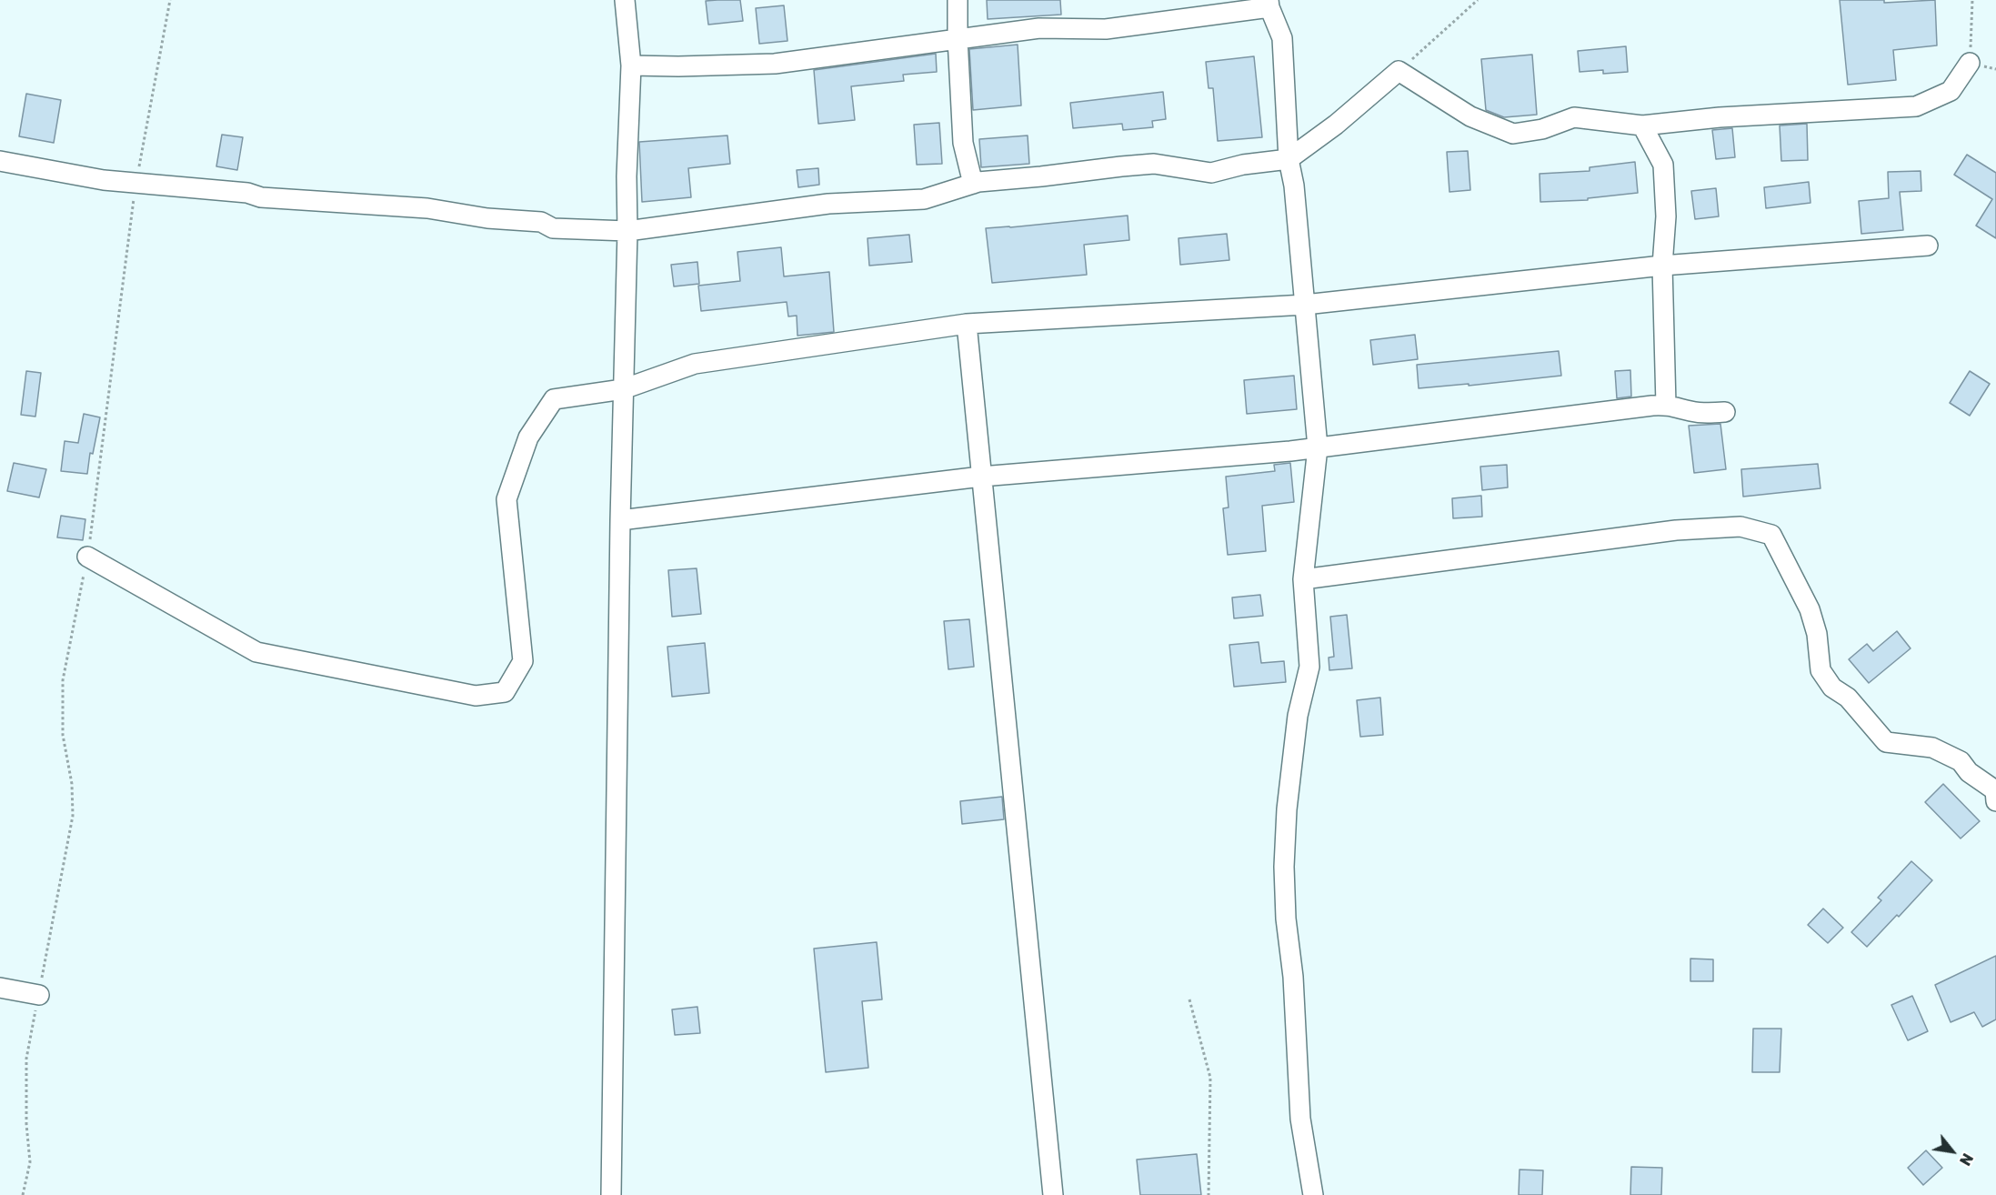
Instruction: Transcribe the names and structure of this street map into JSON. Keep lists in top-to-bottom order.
{
  "north": "bottom right"
}
